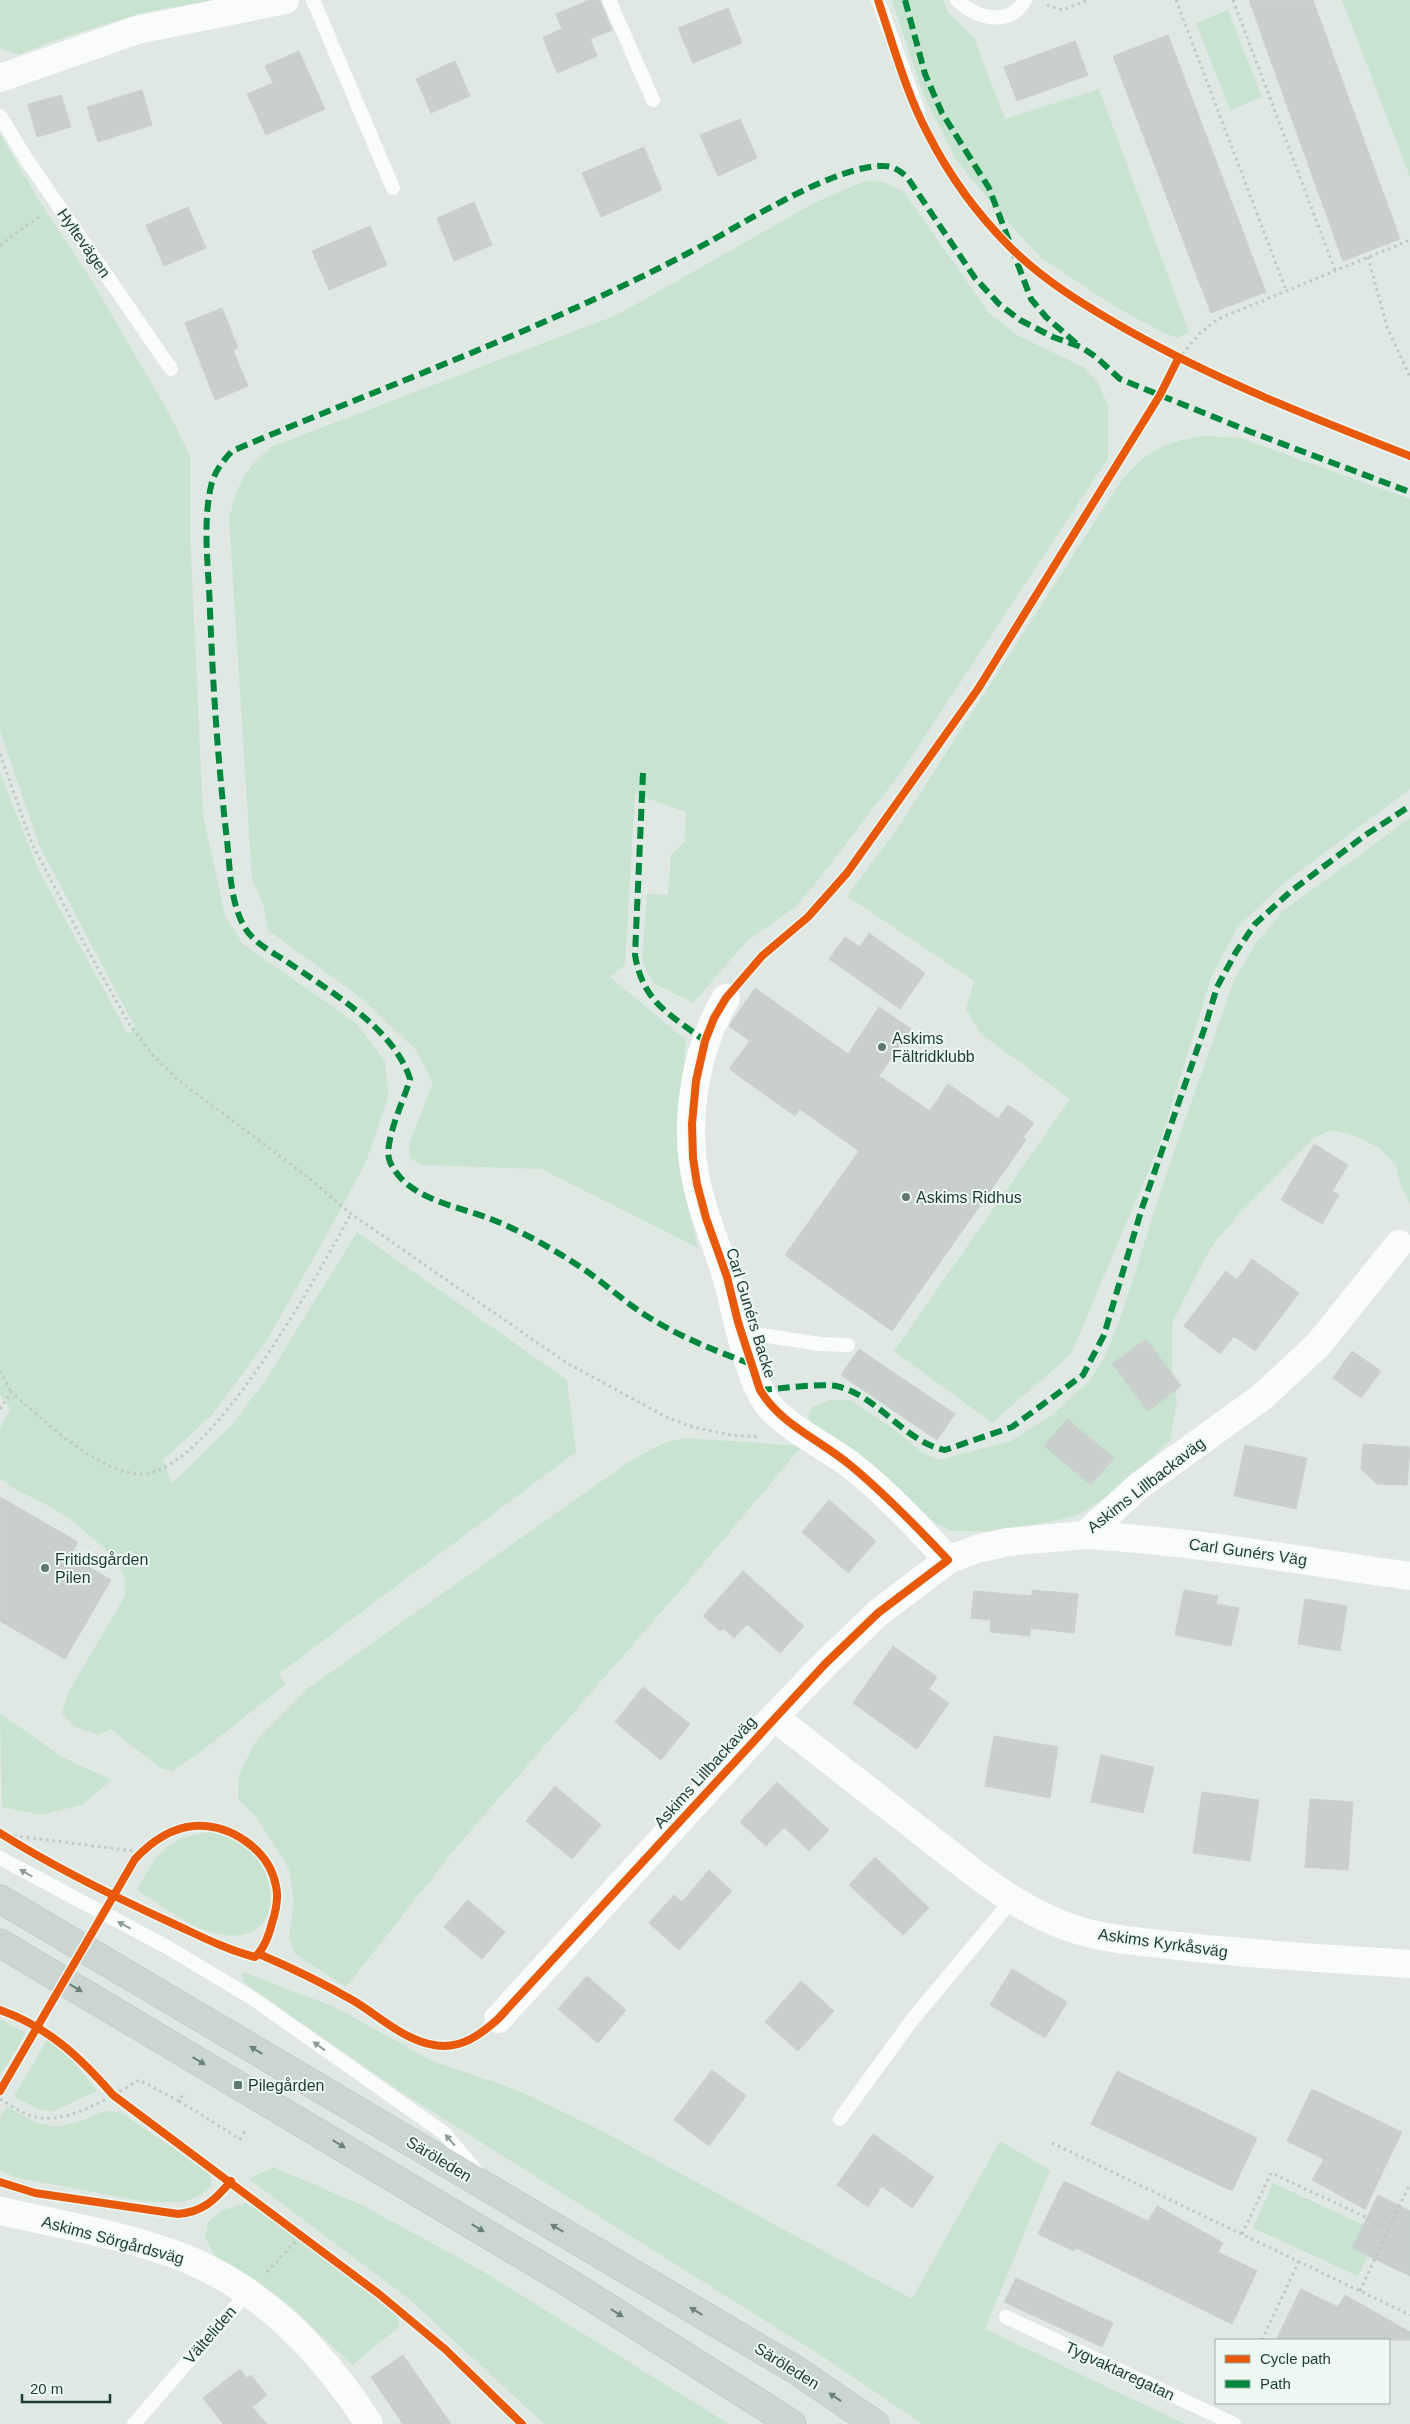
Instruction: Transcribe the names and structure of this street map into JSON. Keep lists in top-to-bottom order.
{
  "streets": {
    "main road": ["Säröleden"],
    "street": [
      "Carl Gunérs Backe",
      "Askims Lillbackaväg",
      "Carl Gunérs Väg",
      "Askims Kyrkåsväg",
      "Askims Sörgårdsväg"
    ],
    "lane": ["Hyltevägen", "Välteliden", "Tygvaktaregatan"]
  },
  "crossings": [
    ["Carl Gunérs Backe", "Askims Lillbackaväg"],
    ["Askims Lillbackaväg", "Carl Gunérs Väg"],
    ["Askims Lillbackaväg", "Askims Kyrkåsväg"],
    ["Askims Sörgårdsväg", "Välteliden"]
  ],
  "places": {
    "other": ["Askims Fältridklubb", "Askims Ridhus", "Fritidsgården Pilen"],
    "transit": ["Pilegården"]
  },
  "legend": ["Cycle path", "Path"],
  "scale_bar": "20 m"
}
